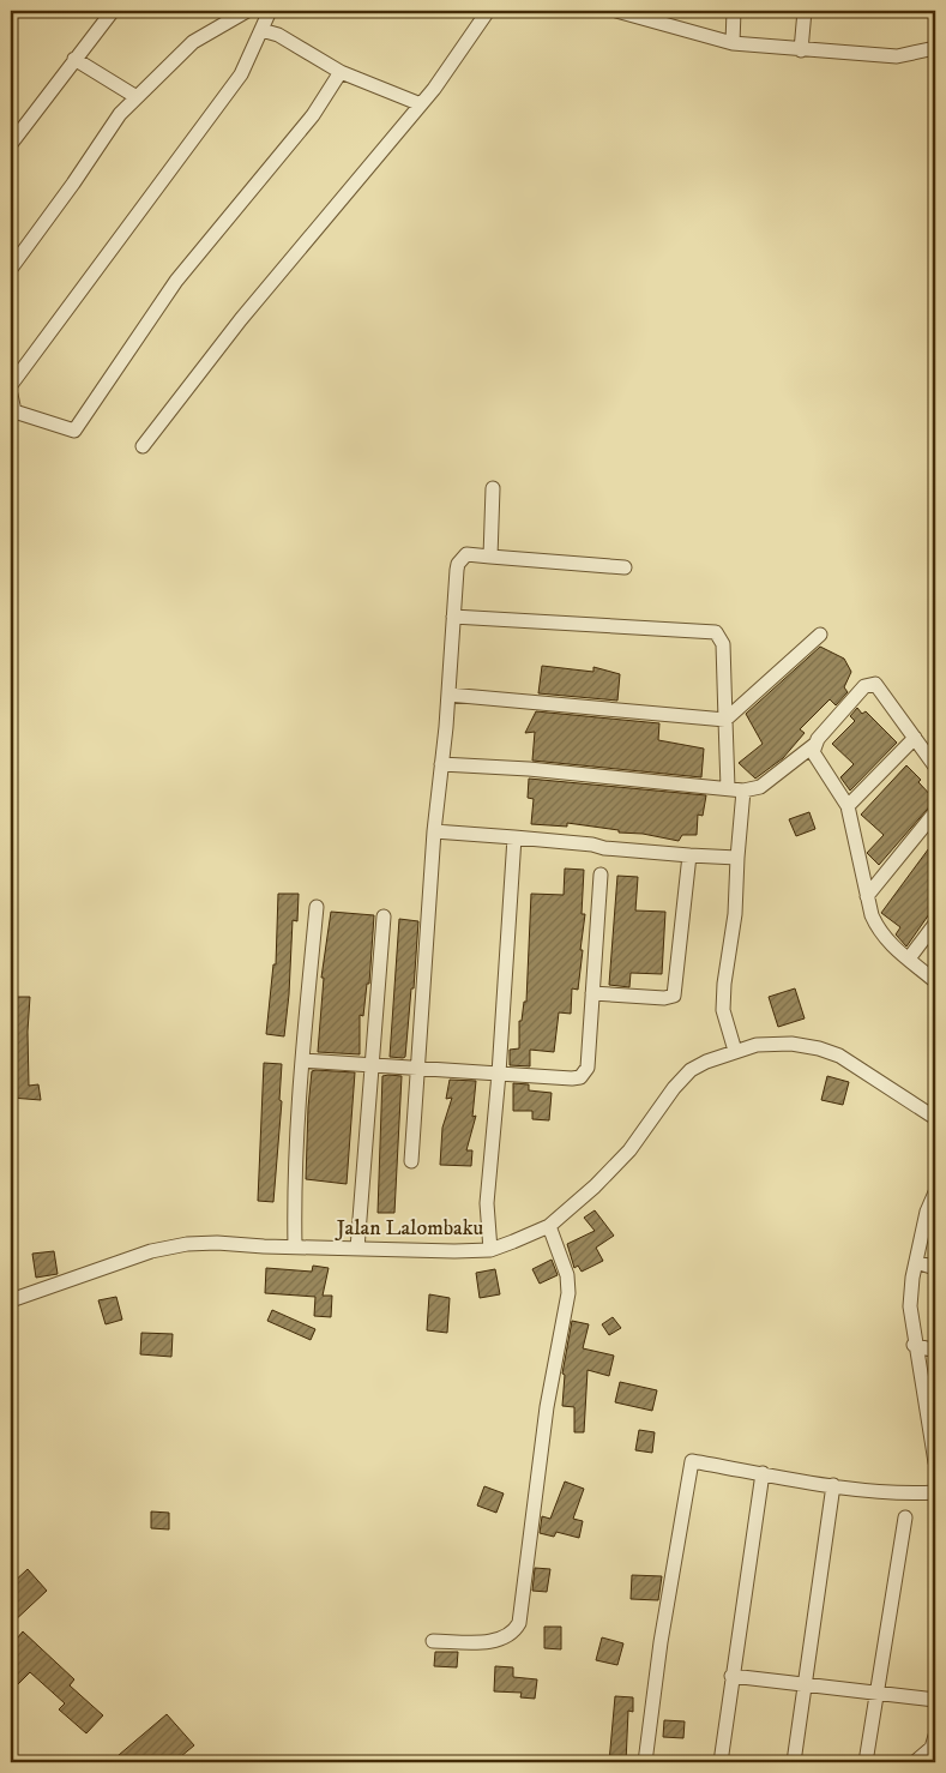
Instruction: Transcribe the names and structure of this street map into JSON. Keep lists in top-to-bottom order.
{
  "streets": {
    "street": ["Jalan Lalombaku"]
  }
}
